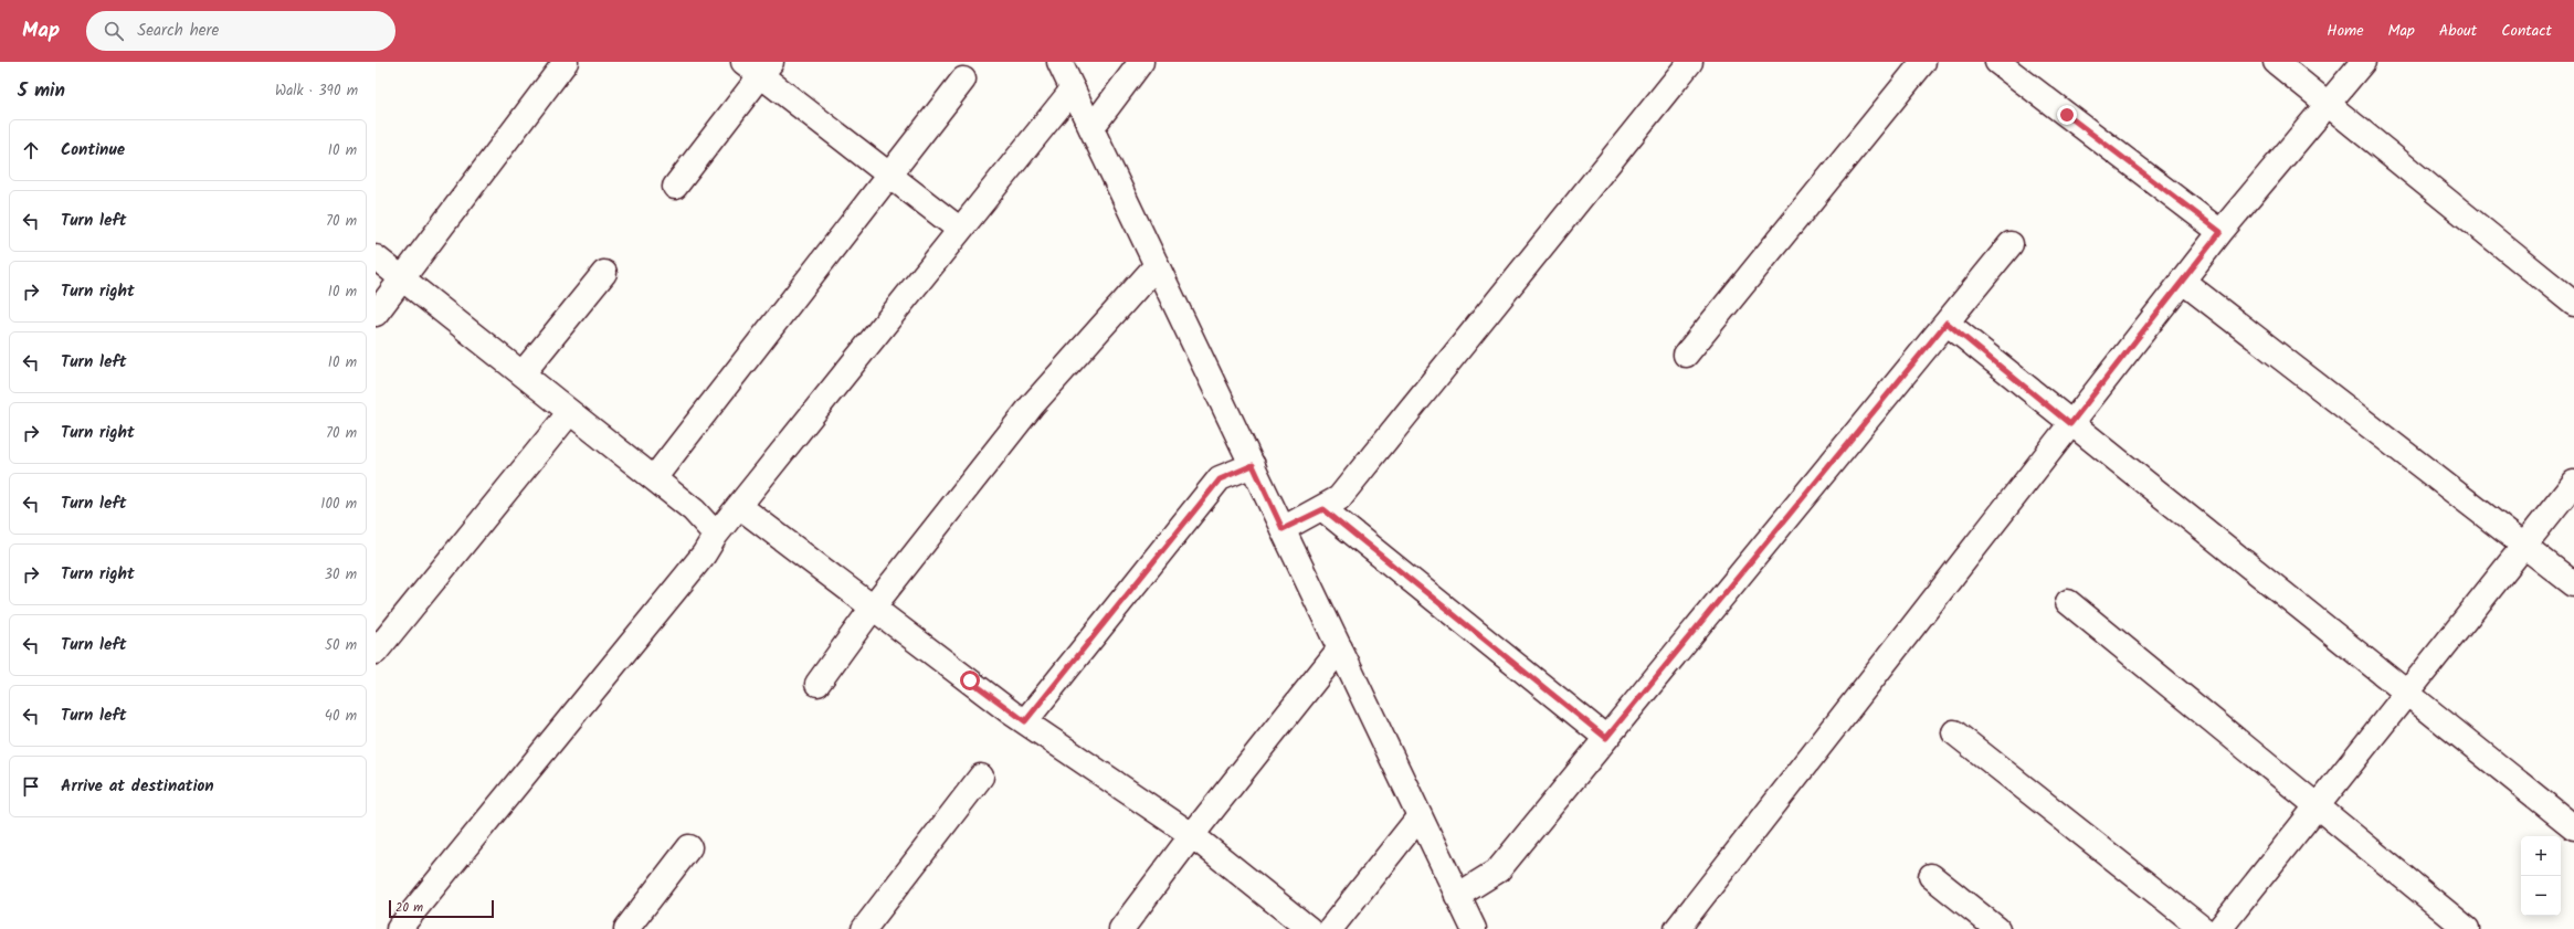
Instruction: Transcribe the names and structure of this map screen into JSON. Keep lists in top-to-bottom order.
{
  "scale_bar": "20 m",
  "page": {
    "header": "Map",
    "search": "Search here",
    "nav": [
      "Home",
      "Map",
      "About",
      "Contact"
    ],
    "heading": ["5 min", "Walk · 390 m"],
    "list": [
      ["Continue", "10 m"],
      ["Turn left", "70 m"],
      ["Turn right", "10 m"],
      ["Turn left", "10 m"],
      ["Turn right", "70 m"],
      ["Turn left", "100 m"],
      ["Turn right", "30 m"],
      ["Turn left", "50 m"],
      ["Turn left", "40 m"],
      "Arrive at destination"
    ],
    "map_buttons": ["+", "−"],
    "scale": "20 m"
  }
}
